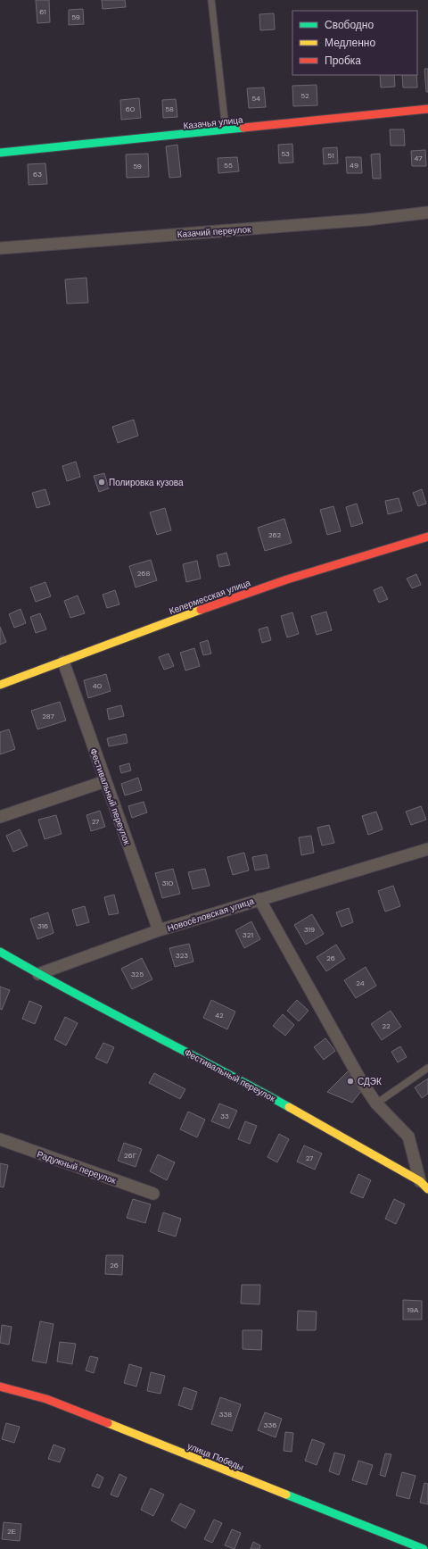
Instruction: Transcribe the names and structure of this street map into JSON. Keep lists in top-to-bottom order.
{
  "streets": {
    "street": [
      "Казачья улица",
      "Казачий переулок",
      "Келермесская улица",
      "Фестивальный переулок",
      "Новосёловская улица",
      "Радужный переулок",
      "улица Победы"
    ]
  },
  "crossings": [
    ["Келермесская улица", "Фестивальный переулок"],
    ["Фестивальный переулок", "Новосёловская улица"]
  ],
  "places": ["Полировка кузова", "СДЭК"],
  "house_numbers": [
    "61",
    "59",
    "52",
    "54",
    "60",
    "58",
    "53",
    "51",
    "47",
    "55",
    "49",
    "59",
    "63",
    "262",
    "268",
    "40",
    "287",
    "27",
    "310",
    "316",
    "319",
    "321",
    "323",
    "26",
    "325",
    "24",
    "42",
    "22",
    "33",
    "26Г",
    "27",
    "26",
    "19А",
    "338",
    "336",
    "2Е"
  ],
  "legend": ["Свободно", "Медленно", "Пробка"]
}
